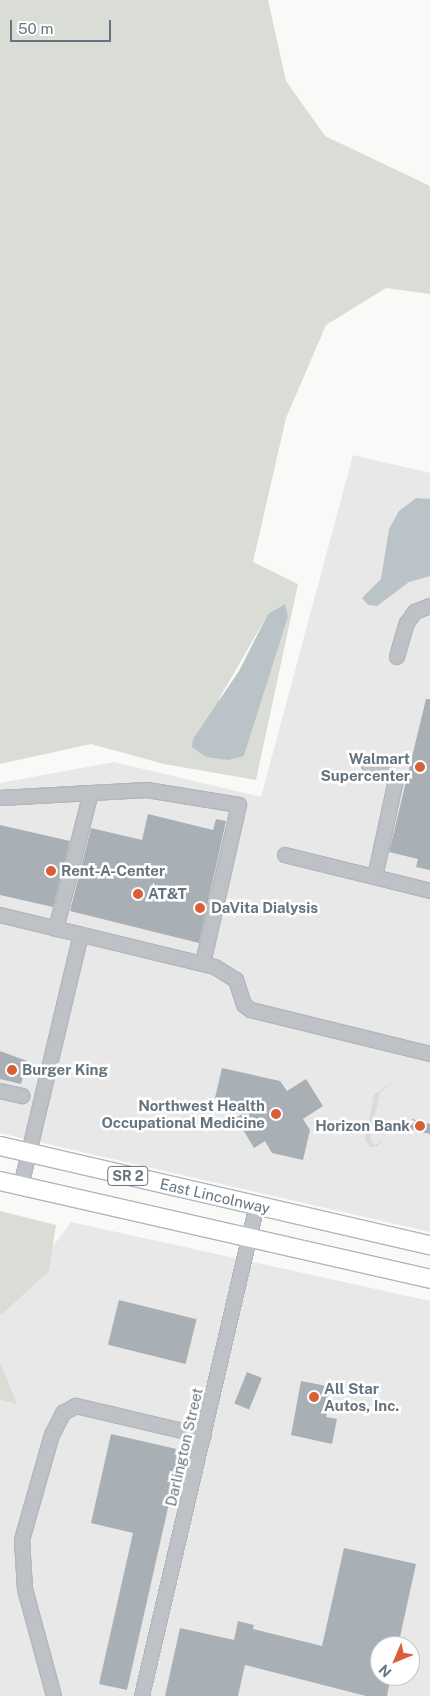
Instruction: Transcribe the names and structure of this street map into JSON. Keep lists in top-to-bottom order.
{
  "streets": {
    "main road": ["SR 2", "East Lincolnway"],
    "street": ["Darlington Street"]
  },
  "crossings": [
    ["SR 2", "Darlington Street"],
    ["East Lincolnway", "Darlington Street"]
  ],
  "places": [
    "Walmart Supercenter",
    "Rent-A-Center",
    "AT&T",
    "DaVita Dialysis",
    "Burger King",
    "Northwest Health Occupational Medicine",
    "Horizon Bank",
    "All Star Autos, Inc."
  ],
  "scale_bar": "50 m",
  "north": "bottom left"
}
